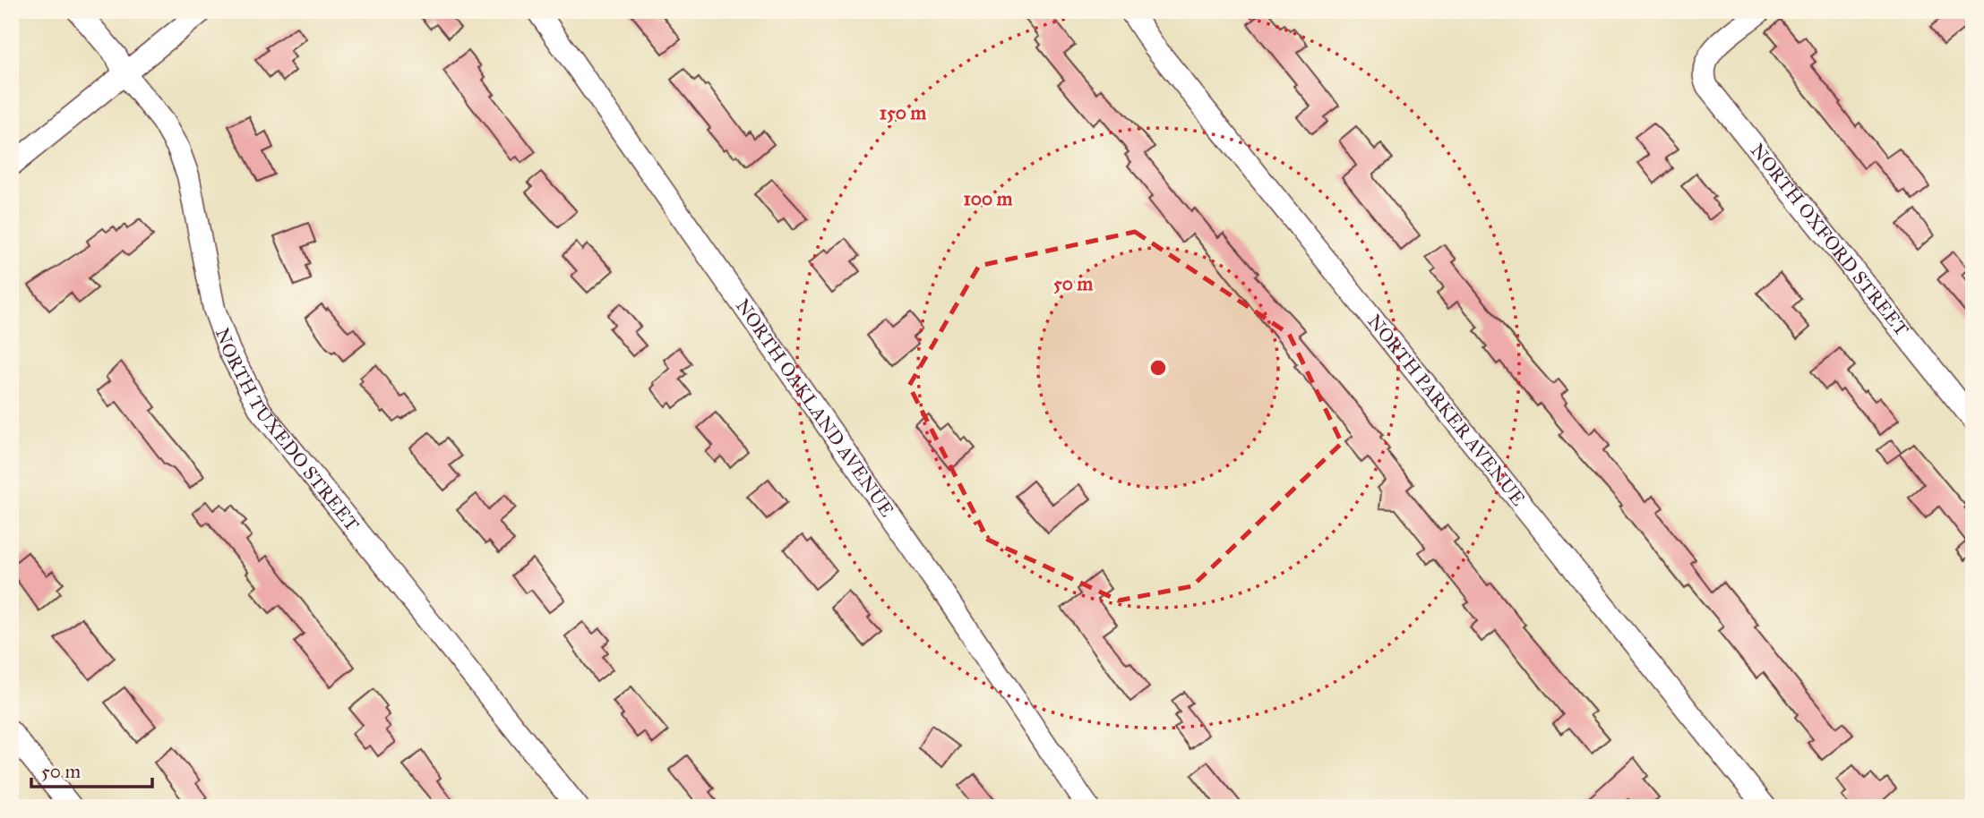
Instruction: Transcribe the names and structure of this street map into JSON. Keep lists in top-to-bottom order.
{
  "streets": {
    "street": [
      "NORTH OXFORD STREET",
      "NORTH OAKLAND AVENUE",
      "NORTH PARKER AVENUE",
      "NORTH TUXEDO STREET"
    ]
  },
  "scale_bar": "50 m",
  "rings": ["150 m", "100 m", "50 m"]
}
